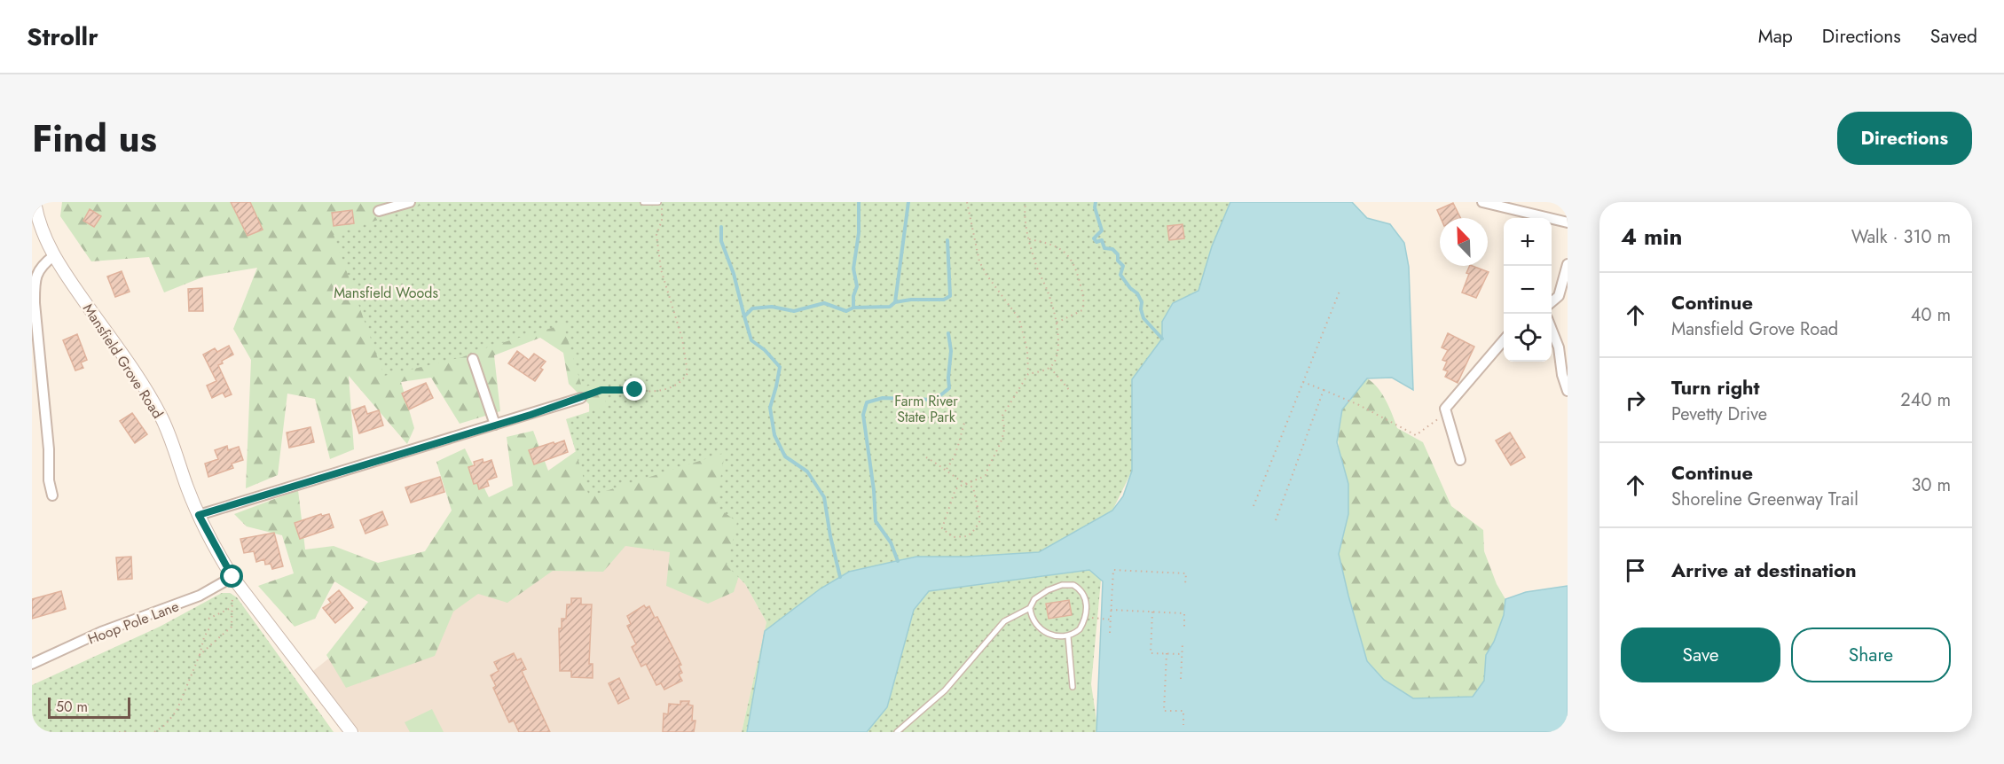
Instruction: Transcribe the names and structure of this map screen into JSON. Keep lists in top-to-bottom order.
{
  "streets": {
    "street": ["Mansfield Grove Road", "Hoop Pole Lane"]
  },
  "crossings": [
    ["Mansfield Grove Road", "Hoop Pole Lane"]
  ],
  "parks": ["Mansfield Woods", "Farm River State Park"],
  "scale_bar": "50 m",
  "north": "top left",
  "page": {
    "header": "Strollr",
    "nav": ["Map", "Directions", "Saved"],
    "title": "Find us",
    "buttons": [
      "Directions",
      ["Save", "Share"]
    ],
    "heading": ["4 min", "Walk · 310 m"],
    "map_buttons": ["+", "−"],
    "list": [
      ["Continue", "Mansfield Grove Road", "40 m"],
      ["Turn right", "Pevetty Drive", "240 m"],
      ["Continue", "Shoreline Greenway Trail", "30 m"],
      "Arrive at destination"
    ],
    "scale": "50 m"
  }
}
